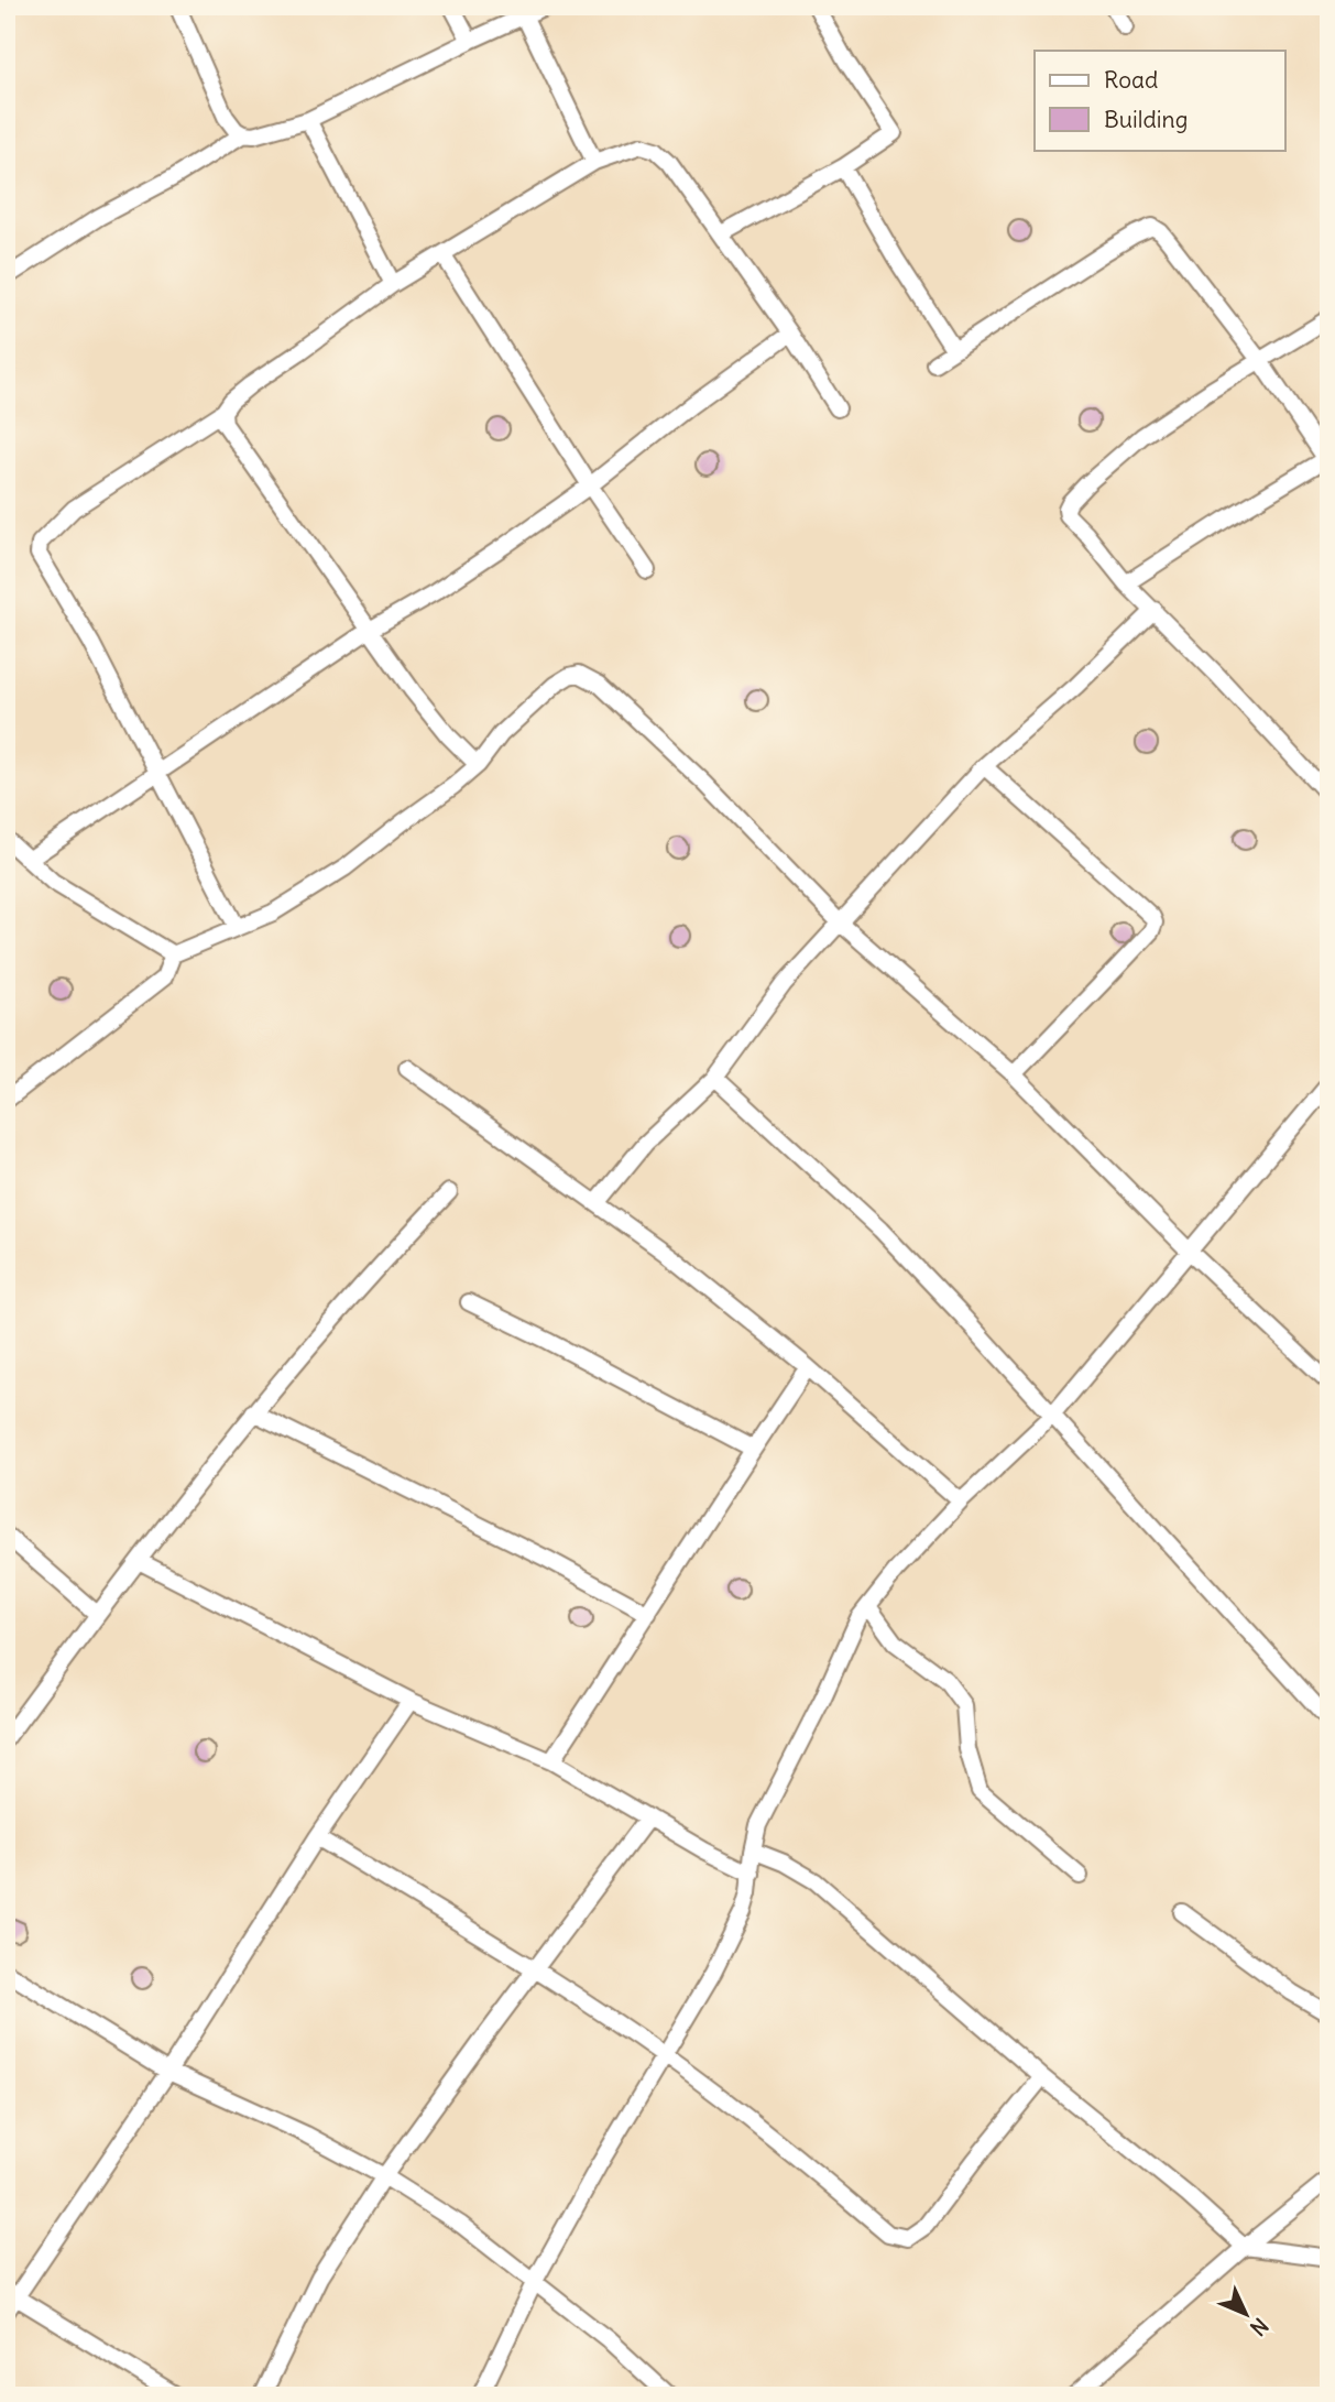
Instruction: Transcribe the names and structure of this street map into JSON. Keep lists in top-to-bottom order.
{
  "legend": ["Road", "Building"],
  "north": "bottom right"
}
